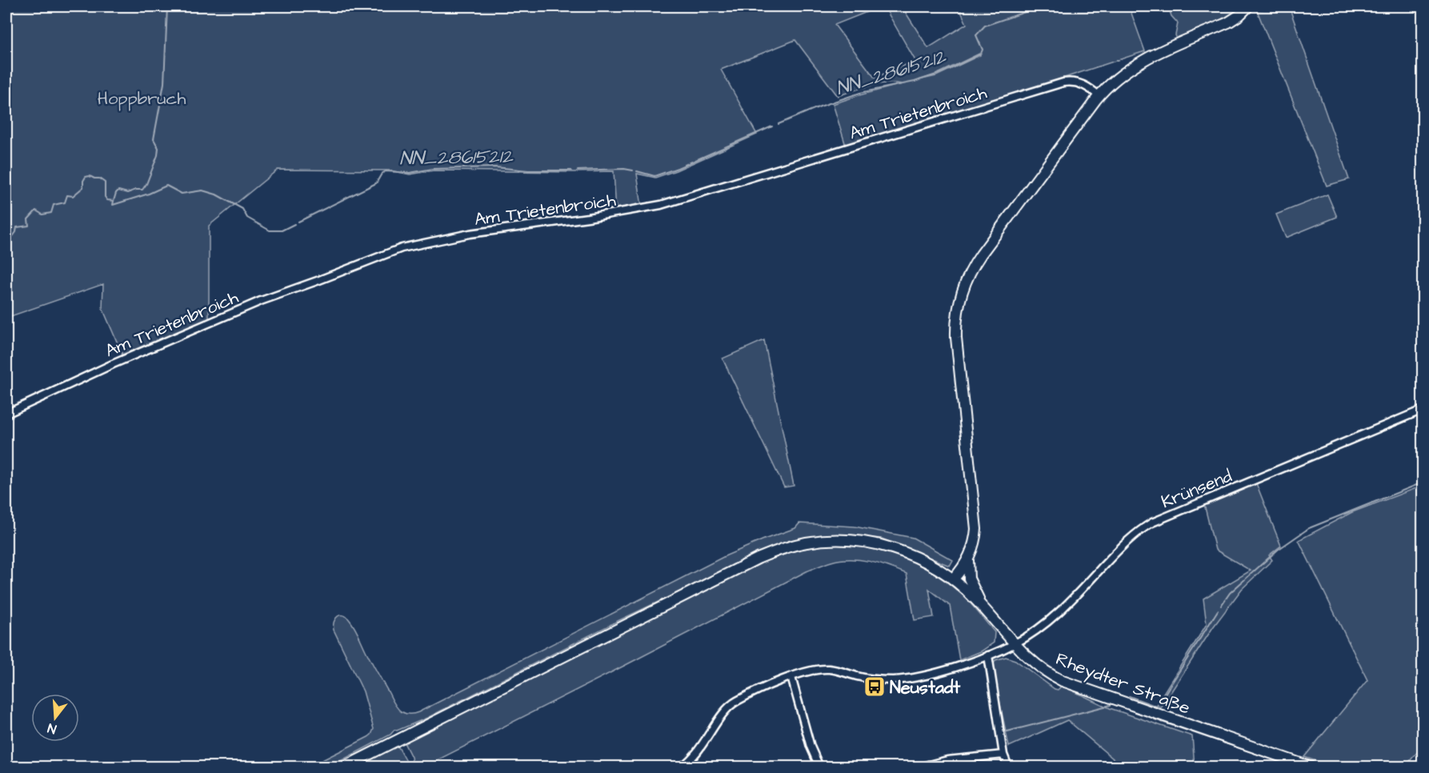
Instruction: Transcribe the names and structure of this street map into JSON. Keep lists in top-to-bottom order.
{
  "streets": {
    "main road": ["Rheydter Straße"],
    "street": ["Am Trietenbroich", "Krünsend"]
  },
  "crossings": [
    ["Krünsend", "Rheydter Straße"]
  ],
  "water": ["NN_28615212"],
  "parks": ["Hoppbruch"],
  "places": {
    "bus stop": ["Neustadt"]
  },
  "north": "bottom"
}
